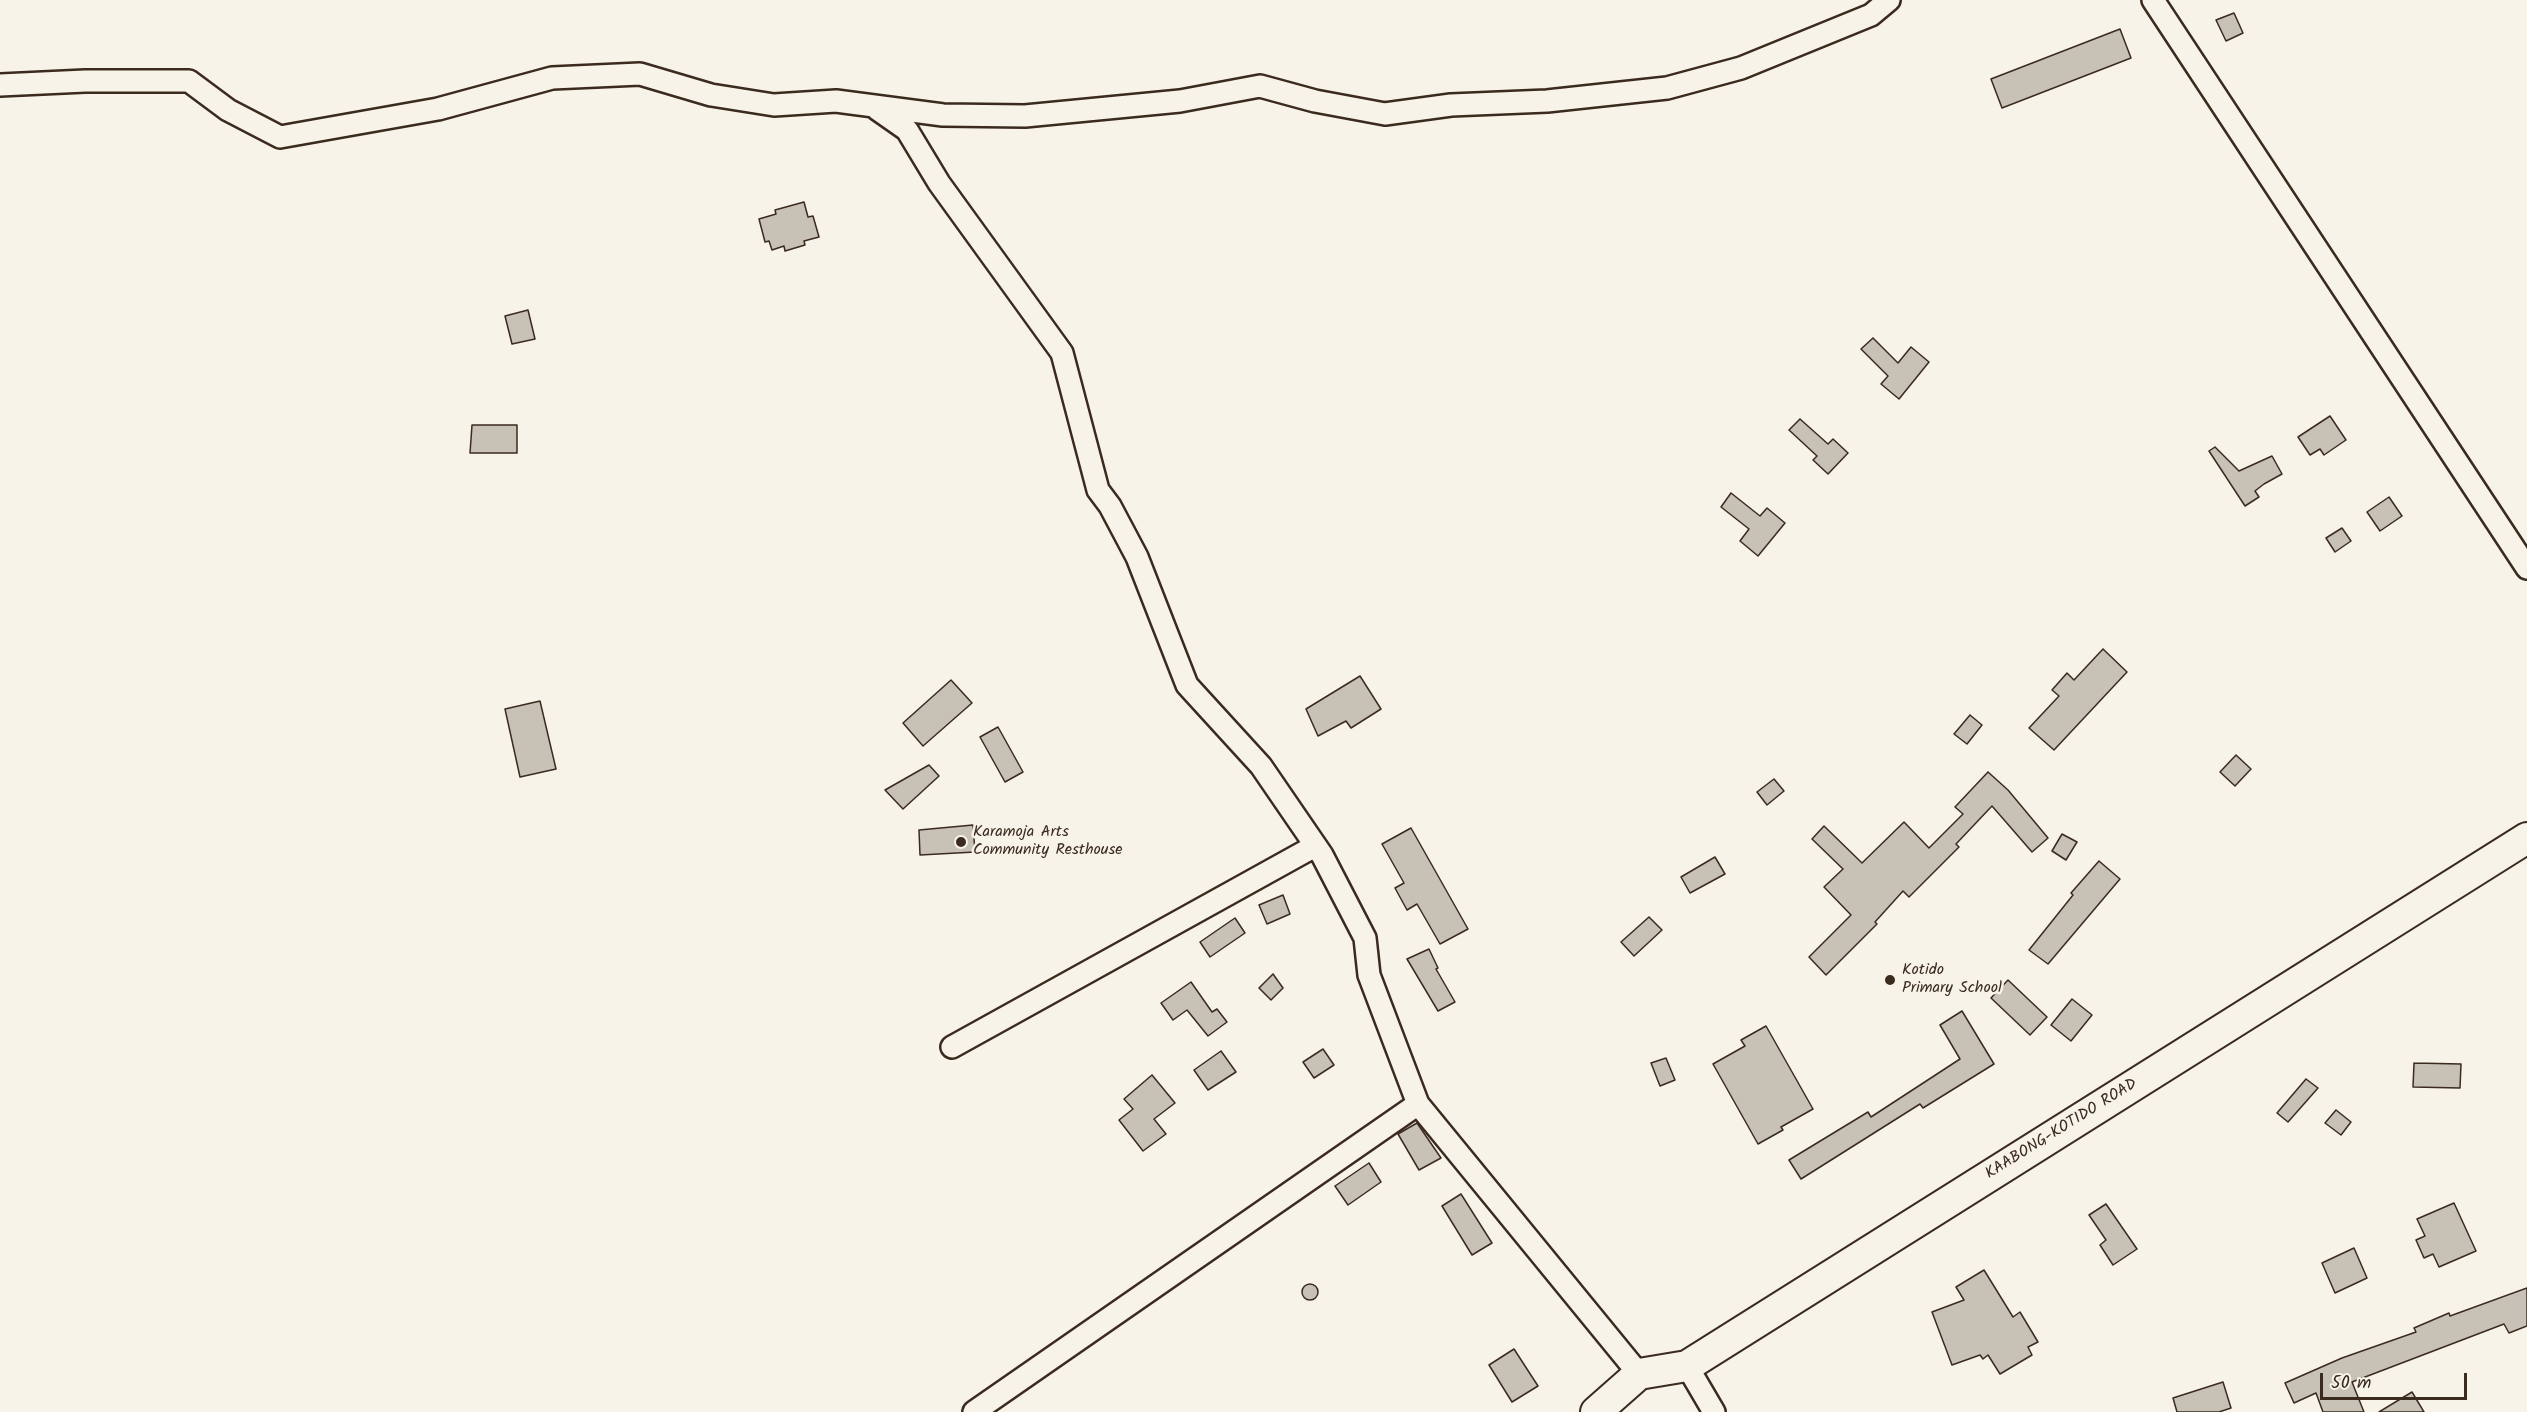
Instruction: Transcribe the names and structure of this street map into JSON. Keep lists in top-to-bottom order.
{
  "streets": {
    "main road": ["KAABONG-KOTIDO ROAD"]
  },
  "places": ["Karamoja Arts Community Resthouse", "Kotido Primary School"],
  "scale_bar": "50 m"
}
